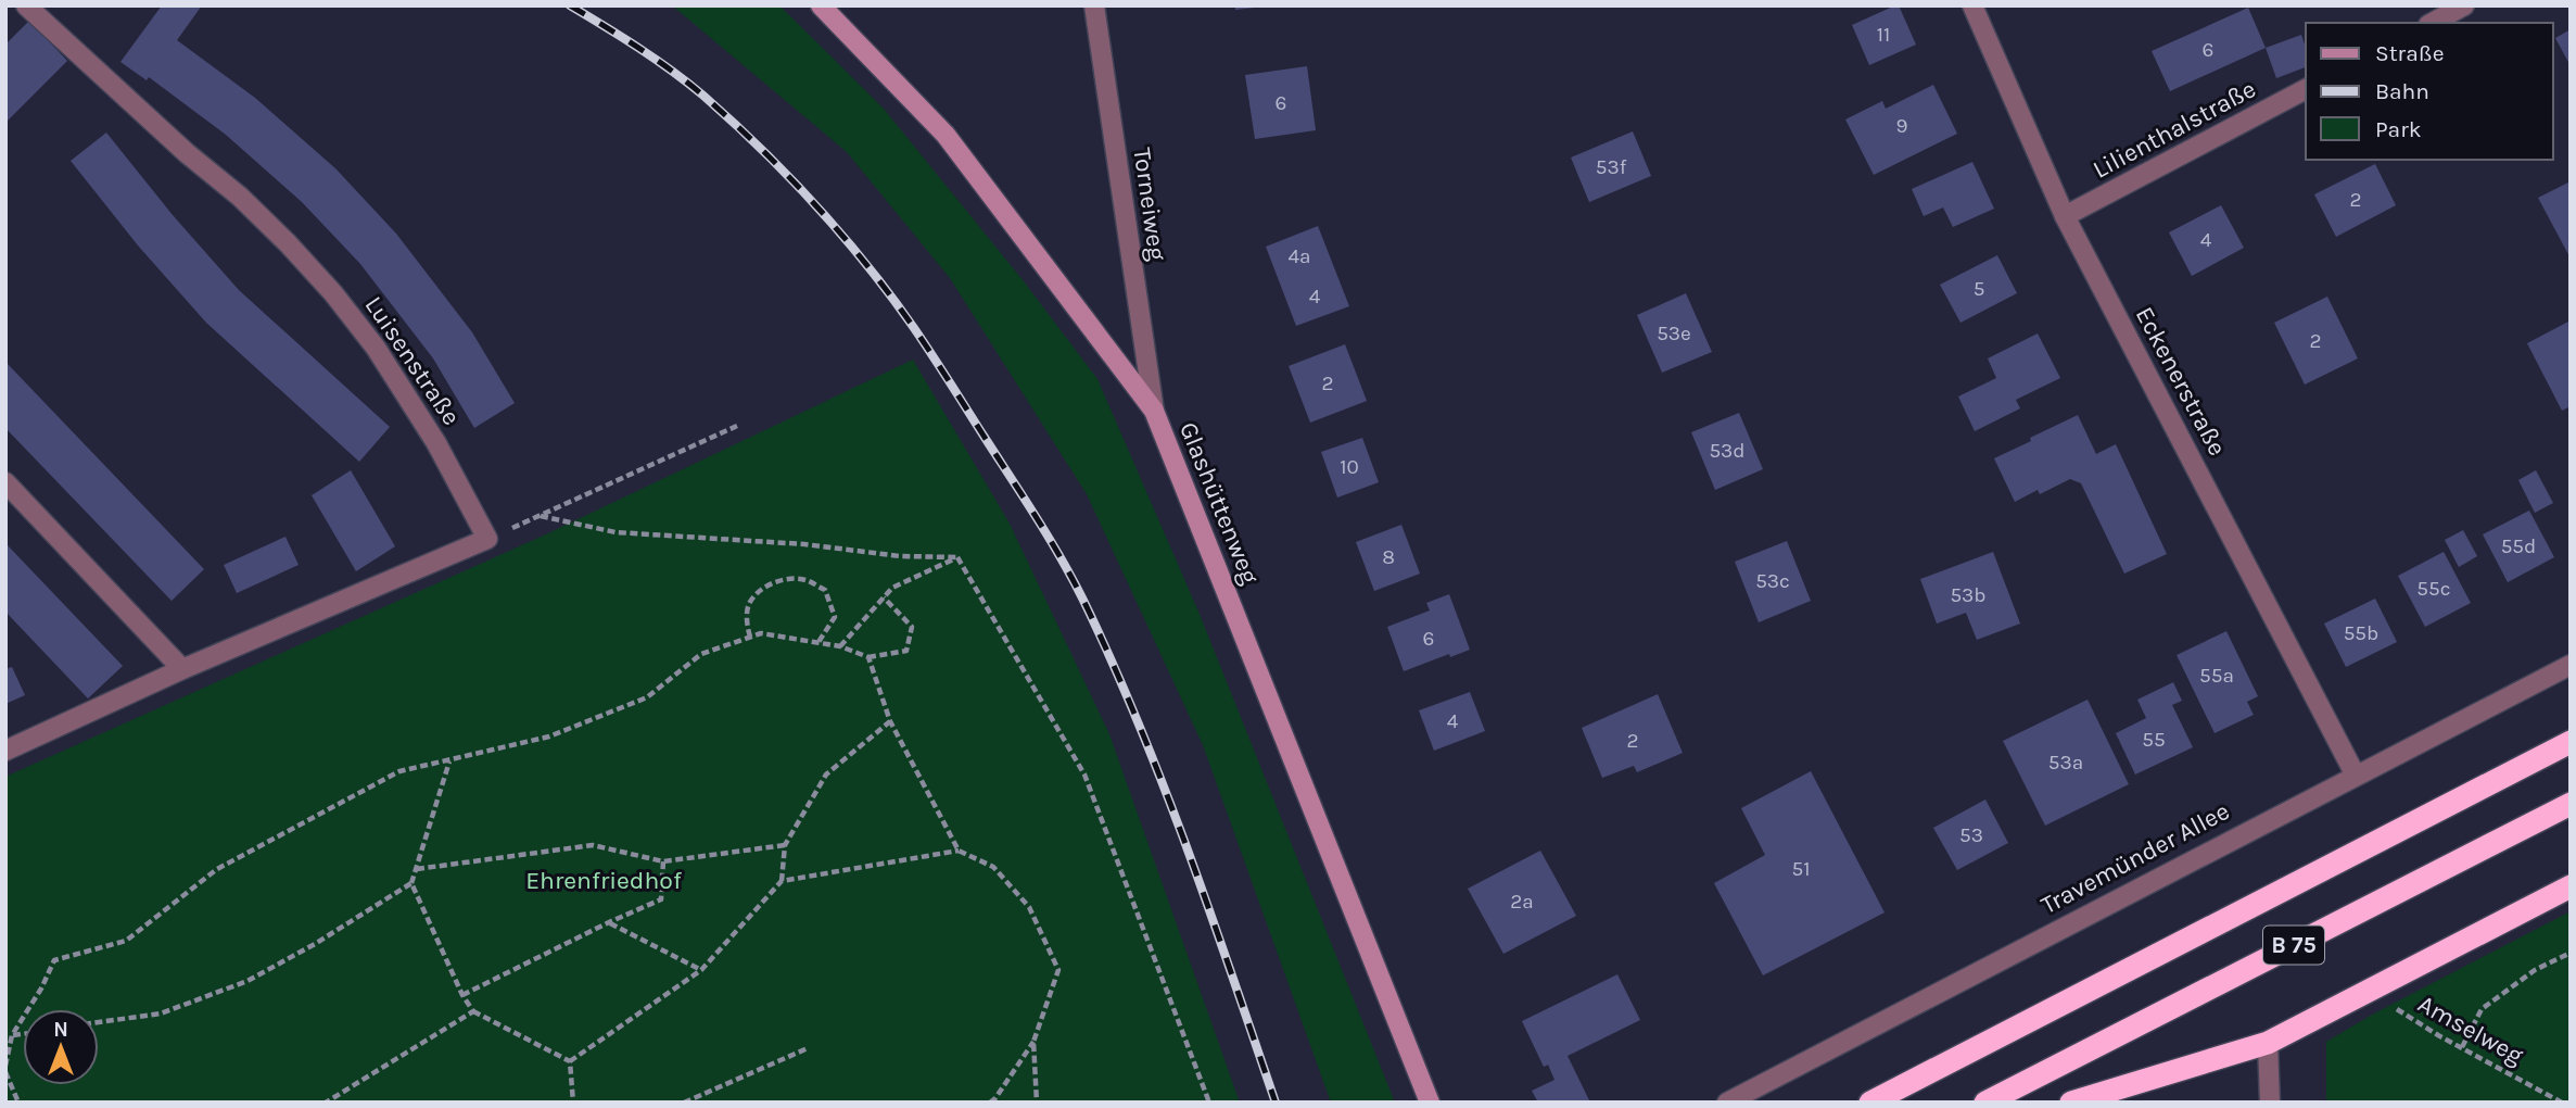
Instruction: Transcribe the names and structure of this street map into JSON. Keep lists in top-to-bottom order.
{
  "streets": {
    "highway": ["B 75"],
    "street": [
      "Lilienthalstraße",
      "Torneiweg",
      "Luisenstraße",
      "Eckenerstraße",
      "Glashüttenweg",
      "Travemünder Allee"
    ],
    "path": ["Amselweg"]
  },
  "crossings": [
    ["Lilienthalstraße", "Eckenerstraße"],
    ["Torneiweg", "Glashüttenweg"],
    ["Eckenerstraße", "Travemünder Allee"]
  ],
  "parks": ["Ehrenfriedhof"],
  "house_numbers": [
    "11",
    "6",
    "6",
    "9",
    "53f",
    "2",
    "4",
    "4a",
    "5",
    "4",
    "53e",
    "2",
    "2",
    "53d",
    "10",
    "55d",
    "8",
    "53c",
    "55c",
    "53b",
    "55b",
    "6",
    "55a",
    "4",
    "55",
    "2",
    "53a",
    "53",
    "51",
    "2a"
  ],
  "legend": ["Straße", "Bahn", "Park"],
  "north": "top"
}
